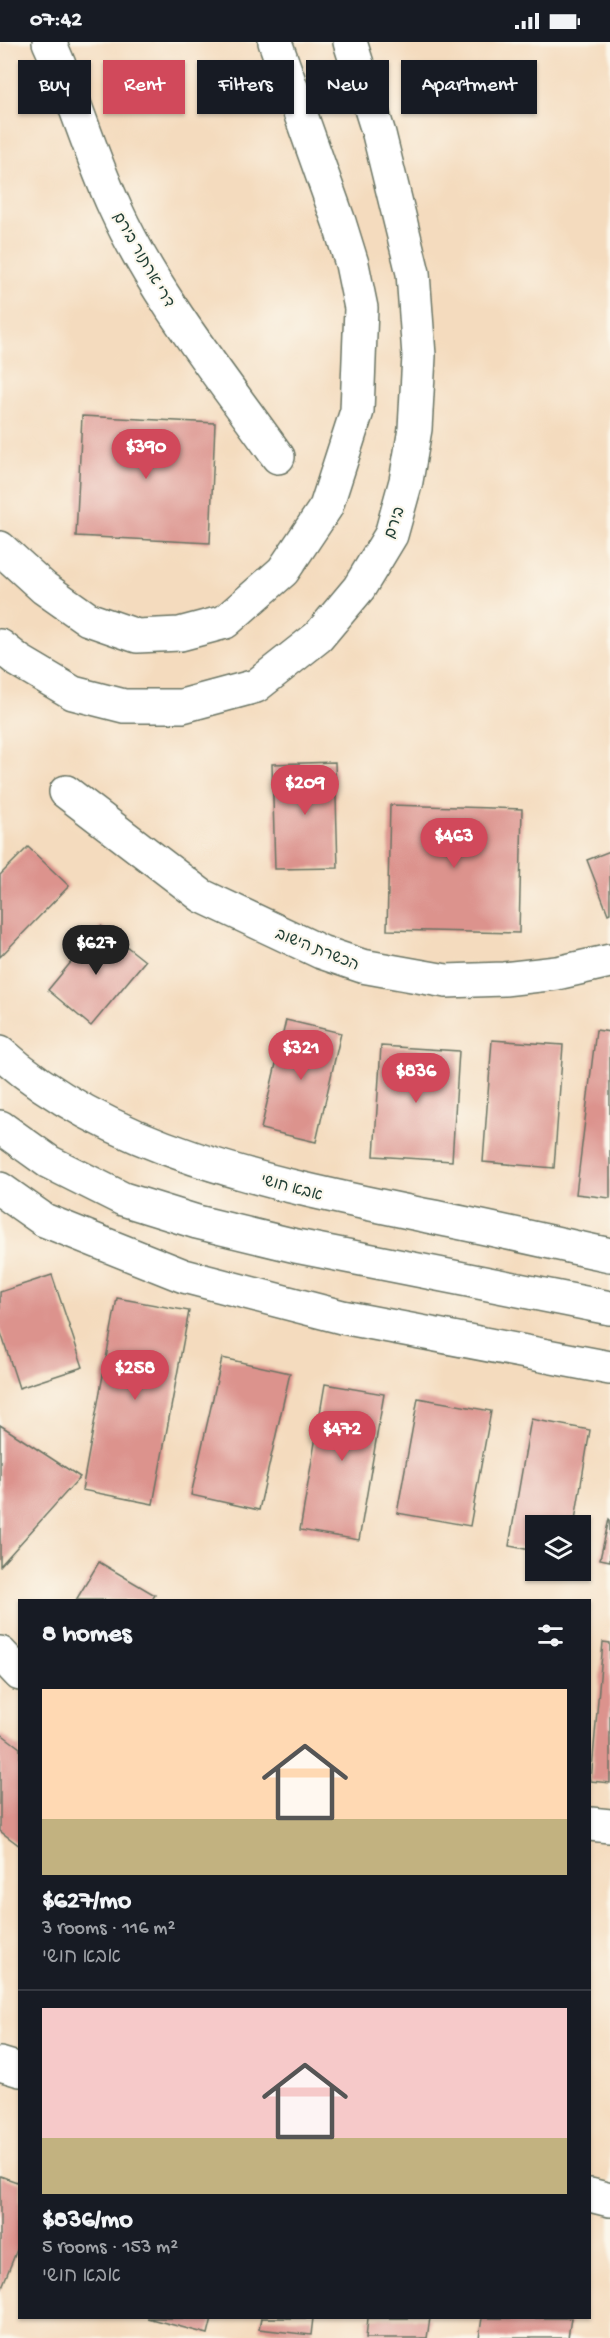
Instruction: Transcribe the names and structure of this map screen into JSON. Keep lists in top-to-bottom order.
{
  "streets": {
    "street": [
      "דר' ארתור בירם",
      "בירם",
      "הכשרת הישוב",
      "אבא חושי"
    ]
  },
  "page": {
    "status": "07:42",
    "chip": [
      "Buy",
      "Rent",
      "Filters",
      "New",
      "Apartment"
    ],
    "price": [
      "$390",
      "$209",
      "$463",
      "$627",
      "$321",
      "$836",
      "$258",
      "$472"
    ],
    "heading": "8 homes",
    "list": [
      {
        "name": "$627/mo",
        "note": "3 rooms · 116 m² · אבא חושי"
      },
      {
        "name": "$836/mo",
        "note": "5 rooms · 153 m² · אבא חושי"
      }
    ]
  }
}
